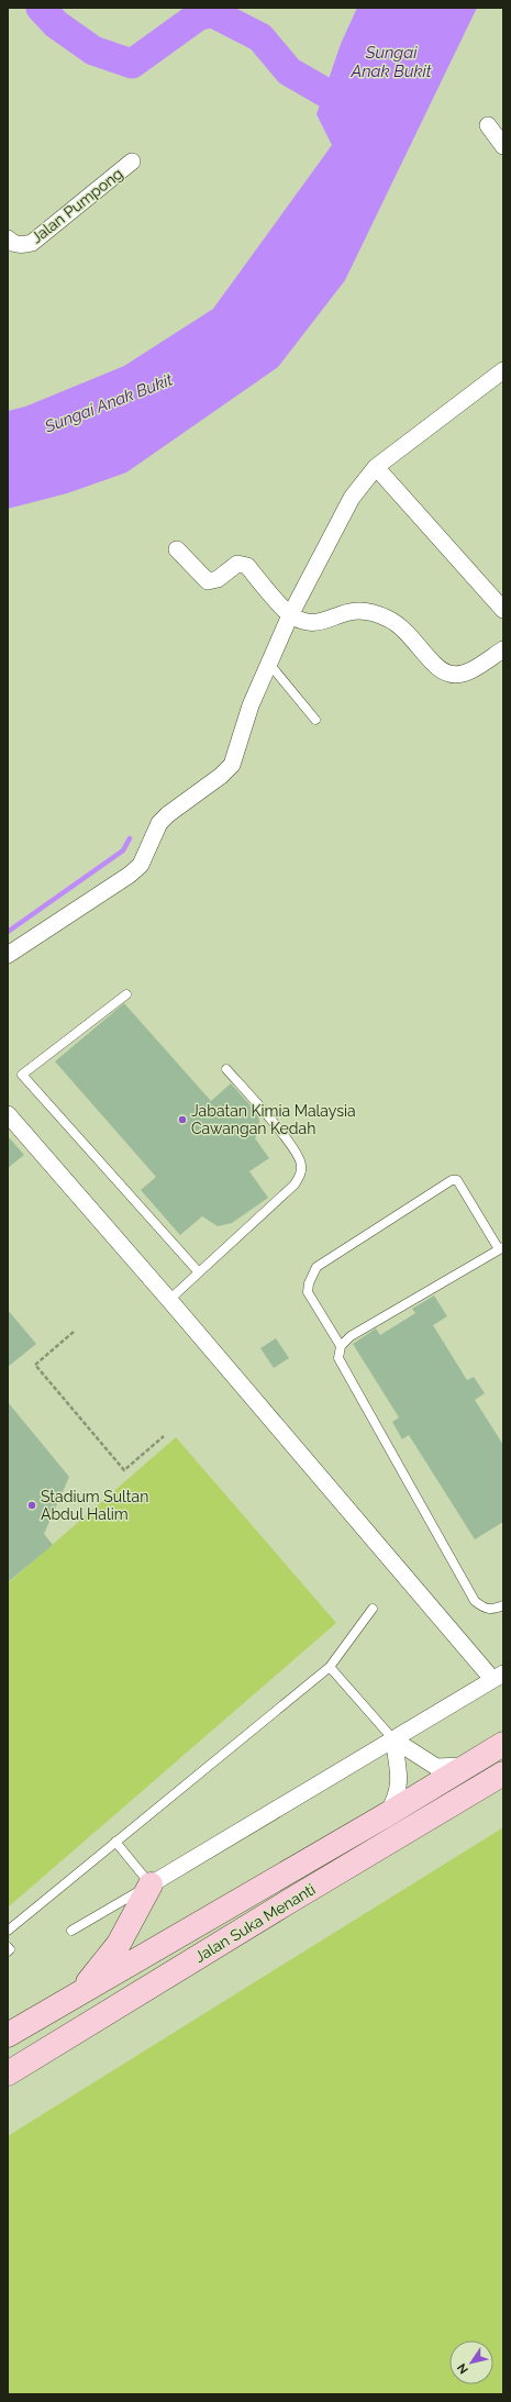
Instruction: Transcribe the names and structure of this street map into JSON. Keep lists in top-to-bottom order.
{
  "streets": {
    "main road": ["Jalan Suka Menanti"],
    "street": ["Jalan Pumpong"]
  },
  "water": ["Sungai Anak Bukit"],
  "places": ["Jabatan Kimia Malaysia Cawangan Kedah", "Stadium Sultan Abdul Halim"],
  "north": "bottom left"
}
